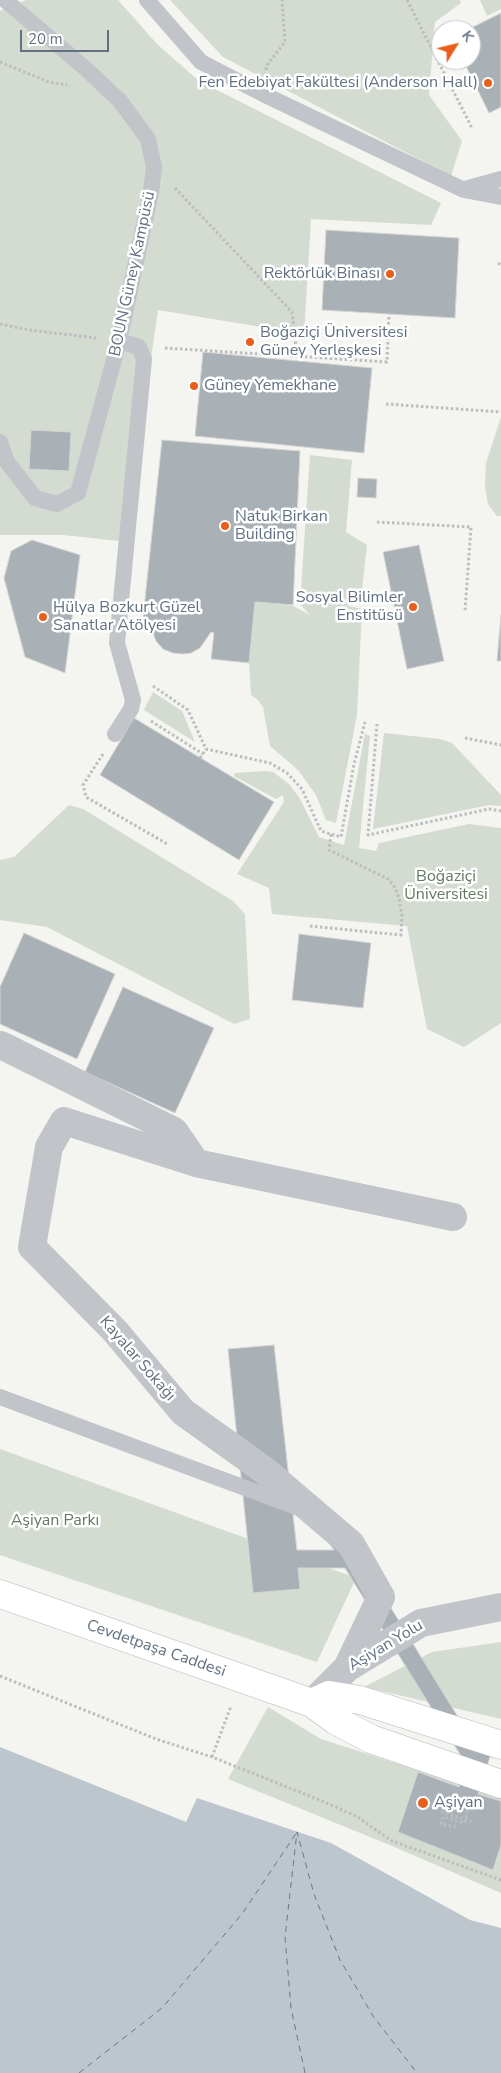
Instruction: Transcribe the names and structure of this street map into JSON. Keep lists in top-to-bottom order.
{
  "streets": {
    "main road": ["Cevdetpaşa Caddesi"],
    "street": ["Kayalar Sokağı", "Aşiyan Yolu"],
    "lane": ["BOUN Güney Kampüsü"]
  },
  "crossings": [
    ["Kayalar Sokağı", "Aşiyan Yolu"],
    ["Aşiyan Yolu", "Cevdetpaşa Caddesi"]
  ],
  "parks": ["Boğaziçi Üniversitesi", "Aşiyan Parkı"],
  "places": [
    "Fen Edebiyat Fakültesi (Anderson Hall)",
    "Rektörlük Binası",
    "Boğaziçi Üniversitesi Güney Yerleşkesi",
    "Güney Yemekhane",
    "Natuk Birkan Building",
    "Sosyal Bilimler Enstitüsü",
    "Hülya Bozkurt Güzel Sanatlar Atölyesi",
    "Aşiyan"
  ],
  "scale_bar": "20 m",
  "north": "top right"
}
